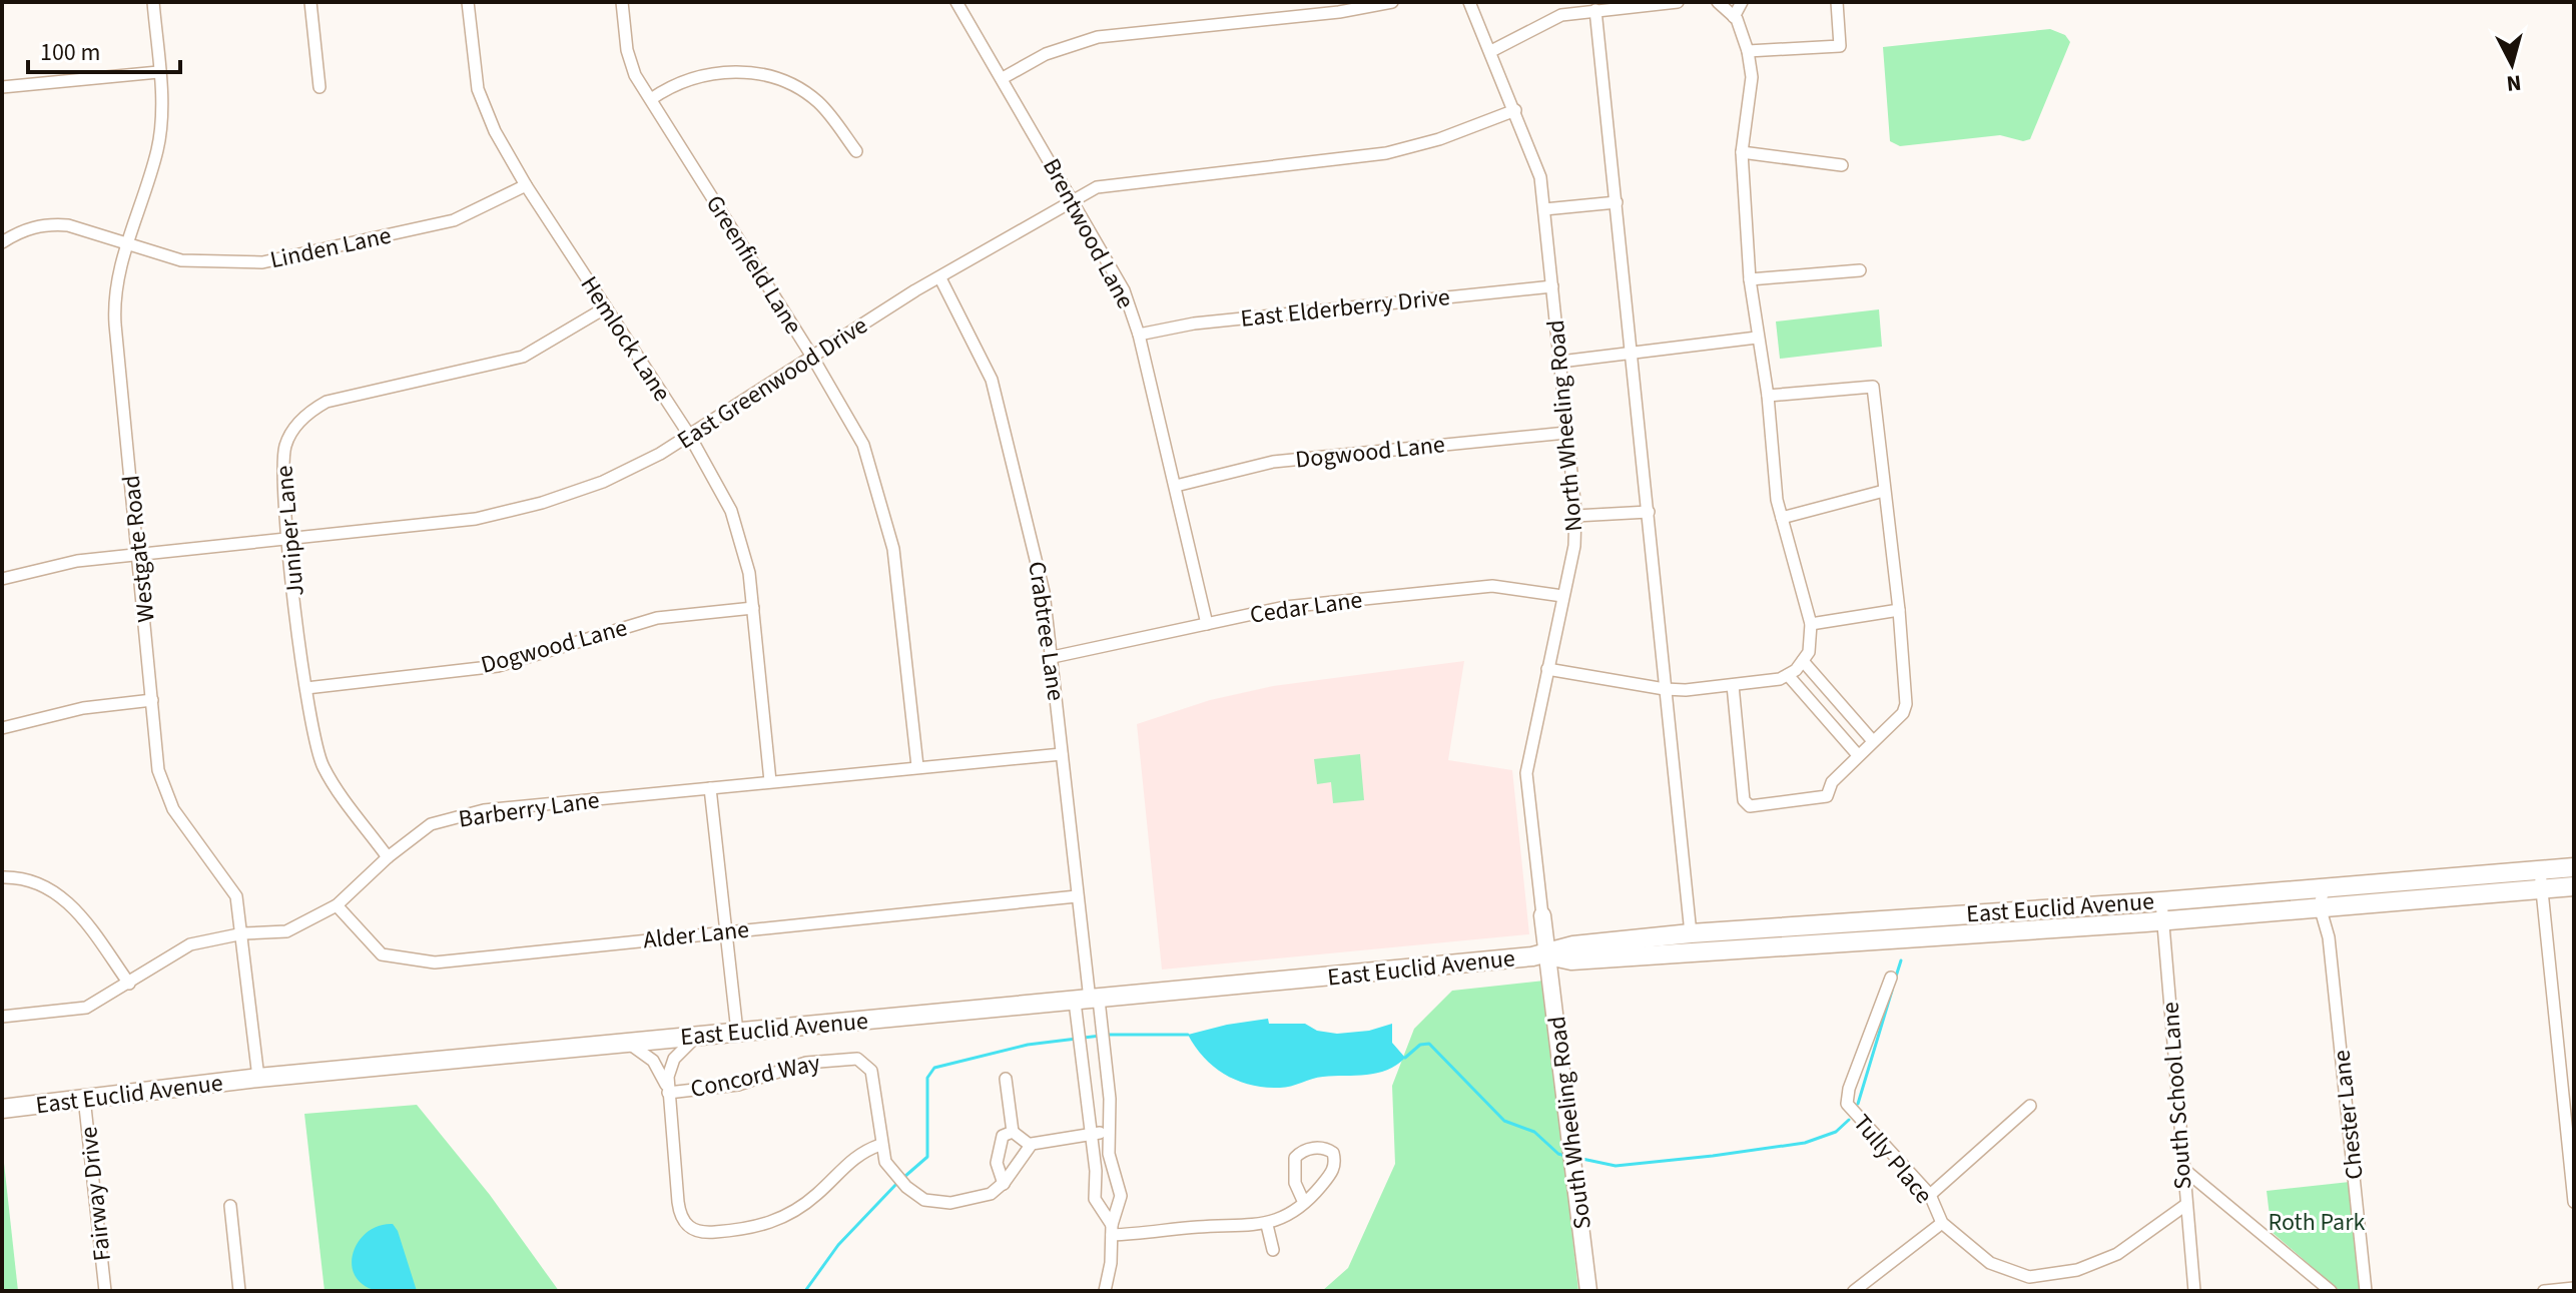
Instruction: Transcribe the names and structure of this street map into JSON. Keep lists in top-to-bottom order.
{
  "streets": {
    "main road": ["East Euclid Avenue"],
    "street": [
      "Brentwood Lane",
      "Linden Lane",
      "Greenfield Lane",
      "East Elderberry Drive",
      "Hemlock Lane",
      "East Greenwood Drive",
      "North Wheeling Road",
      "Dogwood Lane",
      "Juniper Lane",
      "Westgate Road",
      "Cedar Lane",
      "Crabtree Lane",
      "Barberry Lane",
      "Alder Lane",
      "Concord Way",
      "South School Lane",
      "Chester Lane",
      "South Wheeling Road",
      "Tully Place",
      "Fairway Drive"
    ]
  },
  "crossings": [
    ["Brentwood Lane", "East Elderberry Drive"],
    ["Brentwood Lane", "East Greenwood Drive"],
    ["Brentwood Lane", "Dogwood Lane"],
    ["Brentwood Lane", "Cedar Lane"],
    ["Linden Lane", "Hemlock Lane"],
    ["Linden Lane", "Westgate Road"],
    ["Greenfield Lane", "East Greenwood Drive"],
    ["Greenfield Lane", "Barberry Lane"],
    ["East Elderberry Drive", "North Wheeling Road"],
    ["Hemlock Lane", "East Greenwood Drive"],
    ["Hemlock Lane", "Dogwood Lane"],
    ["Hemlock Lane", "Juniper Lane"],
    ["Hemlock Lane", "Barberry Lane"],
    ["East Greenwood Drive", "North Wheeling Road"],
    ["East Greenwood Drive", "Juniper Lane"],
    ["East Greenwood Drive", "Westgate Road"],
    ["East Greenwood Drive", "Crabtree Lane"],
    ["North Wheeling Road", "Dogwood Lane"],
    ["North Wheeling Road", "Cedar Lane"],
    ["North Wheeling Road", "East Euclid Avenue"],
    ["North Wheeling Road", "South Wheeling Road"],
    ["Dogwood Lane", "Juniper Lane"],
    ["Juniper Lane", "Barberry Lane"],
    ["Westgate Road", "Barberry Lane"],
    ["Westgate Road", "East Euclid Avenue"],
    ["Cedar Lane", "Crabtree Lane"],
    ["Crabtree Lane", "Barberry Lane"],
    ["Crabtree Lane", "East Euclid Avenue"],
    ["Crabtree Lane", "Alder Lane"],
    ["Barberry Lane", "Alder Lane"],
    ["East Euclid Avenue", "South School Lane"],
    ["East Euclid Avenue", "Chester Lane"],
    ["East Euclid Avenue", "South Wheeling Road"],
    ["East Euclid Avenue", "Fairway Drive"],
    ["South School Lane", "Tully Place"]
  ],
  "parks": ["Roth Park"],
  "scale_bar": "100 m",
  "north": "bottom"
}
